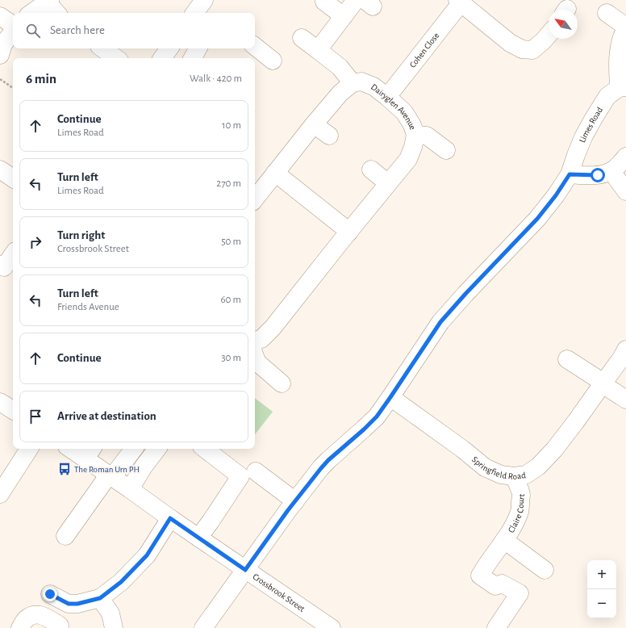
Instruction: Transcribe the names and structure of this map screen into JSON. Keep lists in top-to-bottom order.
{
  "streets": {
    "street": [
      "Cohen Close",
      "Dairyglen Avenue",
      "Limes Road",
      "Springfield Road",
      "Claire Court",
      "Crossbrook Street"
    ]
  },
  "crossings": [
    ["Cohen Close", "Dairyglen Avenue"],
    ["Limes Road", "Springfield Road"],
    ["Limes Road", "Crossbrook Street"],
    ["Springfield Road", "Claire Court"]
  ],
  "places": {
    "bus stop": ["The Roman Urn PH"]
  },
  "north": "top left",
  "page": {
    "search": "Search here",
    "heading": ["6 min", "Walk · 420 m"],
    "list": [
      ["Continue", "Limes Road", "10 m"],
      ["Turn left", "Limes Road", "270 m"],
      ["Turn right", "Crossbrook Street", "50 m"],
      ["Turn left", "Friends Avenue", "60 m"],
      ["Continue", "30 m"],
      "Arrive at destination"
    ],
    "map_buttons": ["+", "−"]
  }
}
